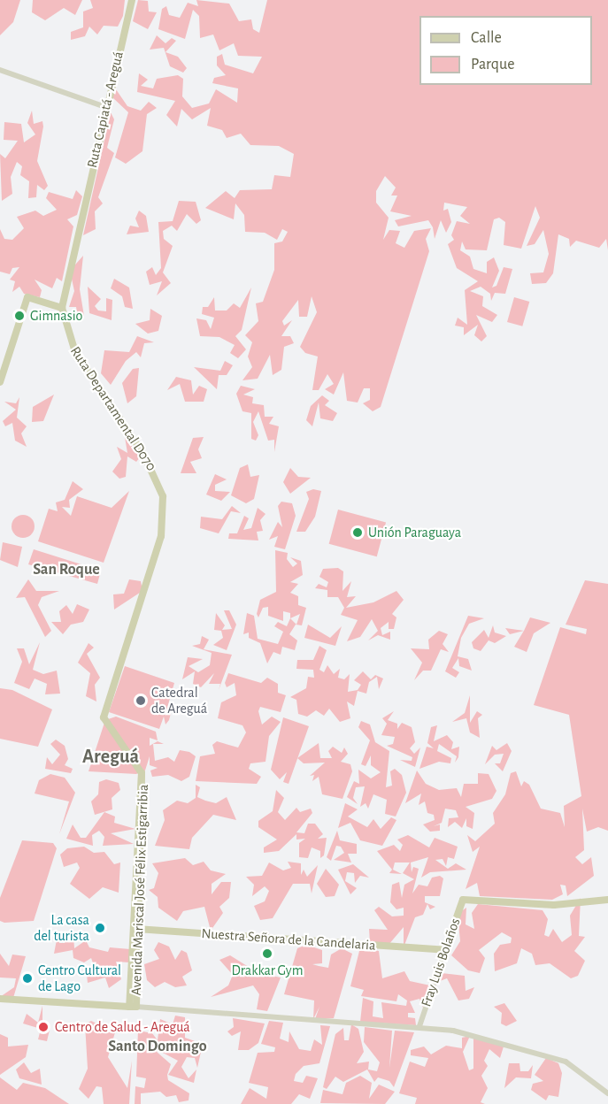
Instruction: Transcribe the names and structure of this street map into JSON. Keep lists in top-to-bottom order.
{
  "streets": {
    "main road": [
      "Ruta Capiatá - Areguá",
      "Ruta Departamental D070",
      "Avenida Mariscal José Félix Estigarribia",
      "Nuestra Señora de la Candelaria",
      "Fray Luis Bolaños"
    ]
  },
  "crossings": [
    ["Ruta Capiatá - Areguá", "Ruta Departamental D070"],
    ["Ruta Departamental D070", "Avenida Mariscal José Félix Estigarribia"],
    ["Avenida Mariscal José Félix Estigarribia", "Nuestra Señora de la Candelaria"],
    ["Nuestra Señora de la Candelaria", "Fray Luis Bolaños"]
  ],
  "districts": ["San Roque", "Areguá", "Santo Domingo"],
  "places": [
    "Gimnasio",
    "Unión Paraguaya",
    "Catedral de Areguá",
    "La casa del turista",
    "Drakkar Gym",
    "Centro Cultural de Lago",
    "Centro de Salud - Areguá"
  ],
  "legend": ["Calle", "Parque"]
}
